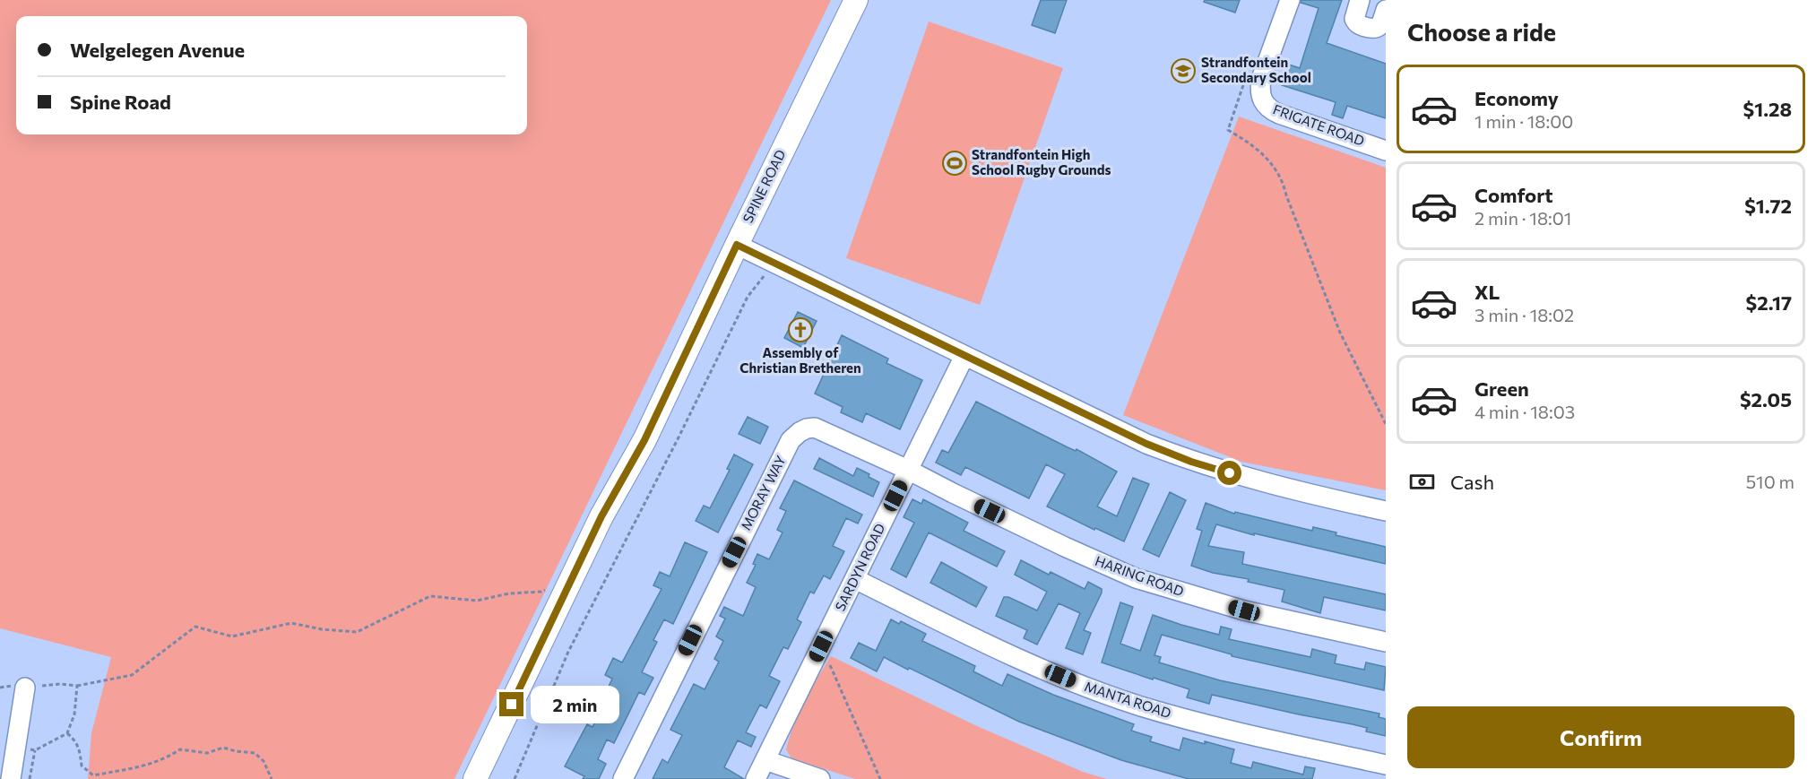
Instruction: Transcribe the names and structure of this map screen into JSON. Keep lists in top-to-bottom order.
{
  "streets": {
    "main road": ["SPINE ROAD"],
    "street": [
      "FRIGATE ROAD",
      "MORAY WAY",
      "SARDYN ROAD",
      "HARING ROAD",
      "MANTA ROAD"
    ]
  },
  "crossings": [
    ["MORAY WAY", "SARDYN ROAD"],
    ["MORAY WAY", "HARING ROAD"],
    ["SARDYN ROAD", "HARING ROAD"],
    ["SARDYN ROAD", "MANTA ROAD"]
  ],
  "places": {
    "school or university": ["Strandfontein Secondary School"],
    "sports": ["Strandfontein High School Rugby Grounds"],
    "church": ["Assembly of Christian Bretheren"]
  },
  "page": {
    "heading": "Choose a ride",
    "banner": ["Welgelegen Avenue", "Spine Road"],
    "list": [
      {
        "name": "Economy",
        "note": "1 min · 18:00",
        "value": "$1.28"
      },
      {
        "name": "Comfort",
        "note": "2 min · 18:01",
        "value": "$1.72"
      },
      {
        "name": "XL",
        "note": "3 min · 18:02",
        "value": "$2.17"
      },
      {
        "name": "Green",
        "note": "4 min · 18:03",
        "value": "$2.05"
      }
    ],
    "pay": ["Cash", "510 m"],
    "bubble": "2 min",
    "buttons": "Confirm"
  }
}
